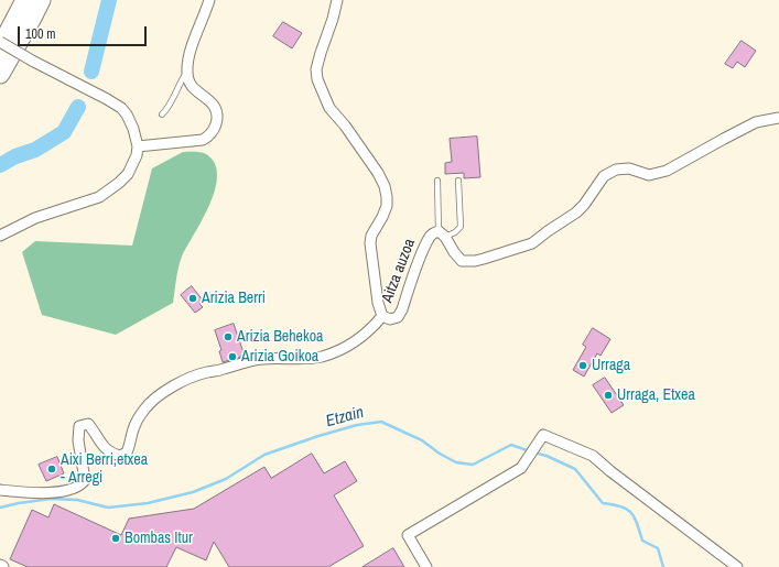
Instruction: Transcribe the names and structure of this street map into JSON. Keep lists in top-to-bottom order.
{
  "streets": {
    "street": ["Aitza auzoa"]
  },
  "water": ["Etzain"],
  "places": [
    "Arizia Berri",
    "Arizia Behekoa",
    "Arizia Goikoa",
    "Urraga",
    "Urraga, Etxea",
    "Aixi Berri,etxea - Arregi",
    "Bombas Itur"
  ],
  "scale_bar": "100 m"
}
